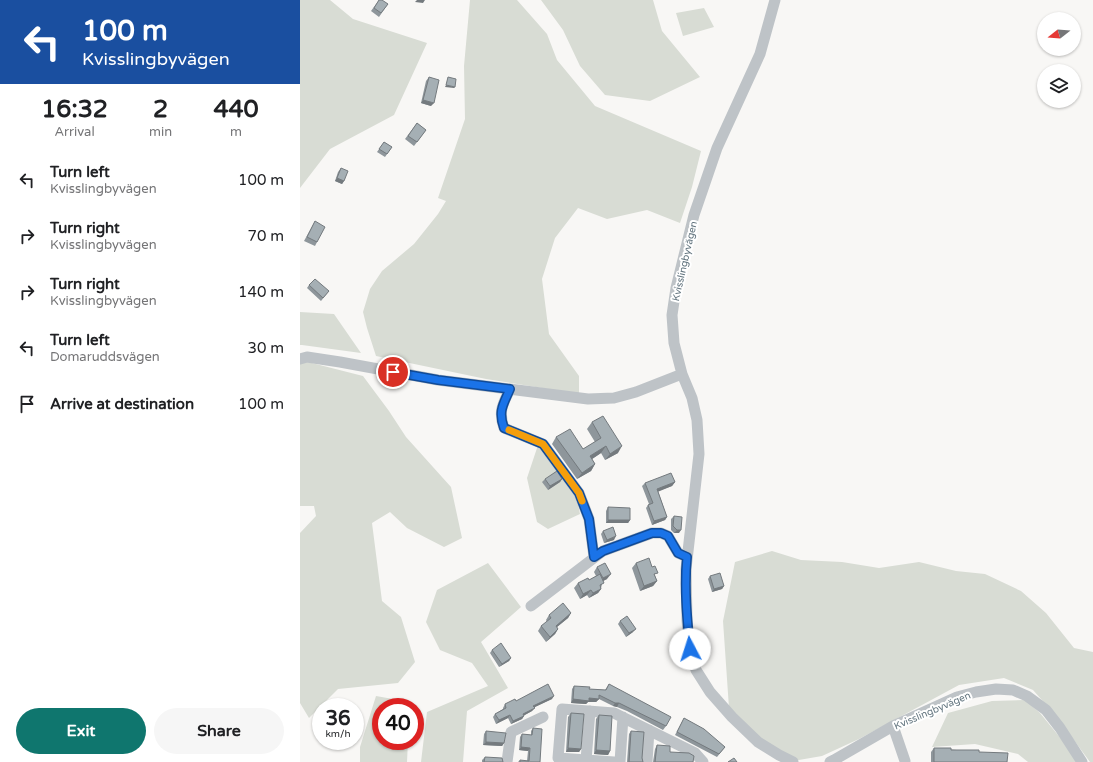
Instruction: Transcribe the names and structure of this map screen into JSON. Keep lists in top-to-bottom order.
{
  "streets": {
    "street": ["Kvisslingbyvägen"]
  },
  "north": "left",
  "page": {
    "turn": ["100 m", "Kvisslingbyvägen"],
    "eta": [
      "16:32",
      "Arrival",
      "2",
      "min",
      "440",
      "m"
    ],
    "list": [
      {
        "name": "Turn left",
        "note": "Kvisslingbyvägen",
        "value": "100 m"
      },
      {
        "name": "Turn right",
        "note": "Kvisslingbyvägen",
        "value": "70 m"
      },
      {
        "name": "Turn right",
        "note": "Kvisslingbyvägen",
        "value": "140 m"
      },
      {
        "name": "Turn left",
        "note": "Domaruddsvägen",
        "value": "30 m"
      },
      {
        "name": "Arrive at destination",
        "value": "100 m"
      }
    ],
    "speed": "36 km/h",
    "limit": "40",
    "buttons": ["Exit", "Share"]
  }
}
